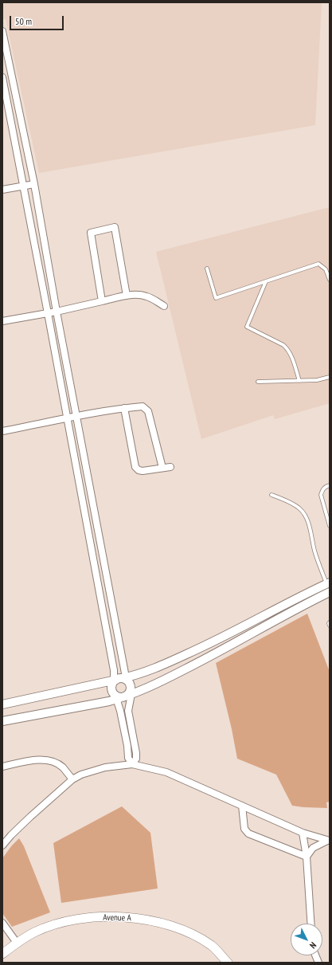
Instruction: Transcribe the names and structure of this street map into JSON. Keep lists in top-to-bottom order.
{
  "streets": {
    "main road": ["Avenue A"]
  },
  "scale_bar": "50 m",
  "north": "bottom right"
}
